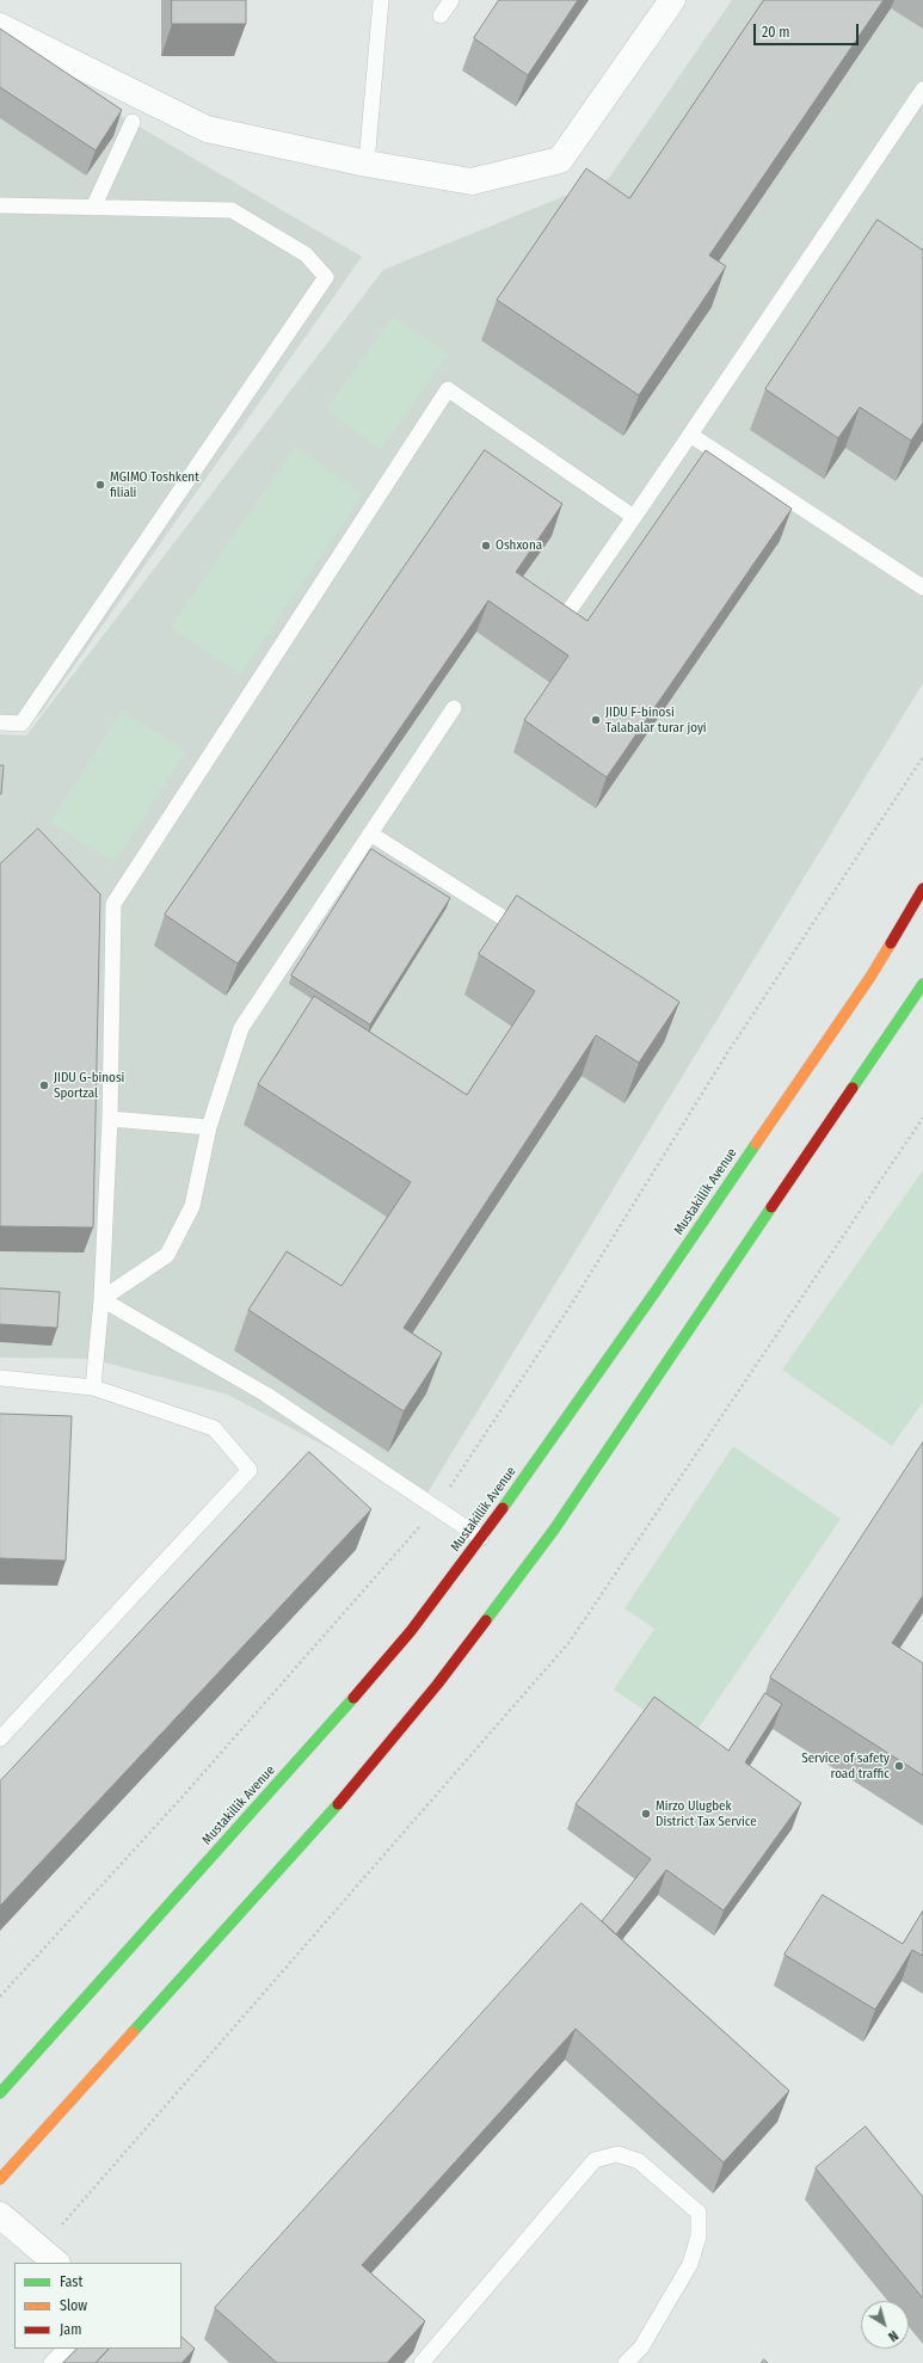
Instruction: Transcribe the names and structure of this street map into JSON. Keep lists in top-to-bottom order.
{
  "streets": {
    "main road": ["Mustakillik Avenue"]
  },
  "places": [
    "MGIMO Toshkent filiali",
    "Oshxona",
    "JIDU F-binosi Talabalar turar joyi",
    "JIDU G-binosi Sportzal",
    "Service of safety road traffic",
    "Mirzo Ulugbek District Tax Service"
  ],
  "legend": ["Fast", "Slow", "Jam"],
  "scale_bar": "20 m",
  "north": "bottom right"
}
